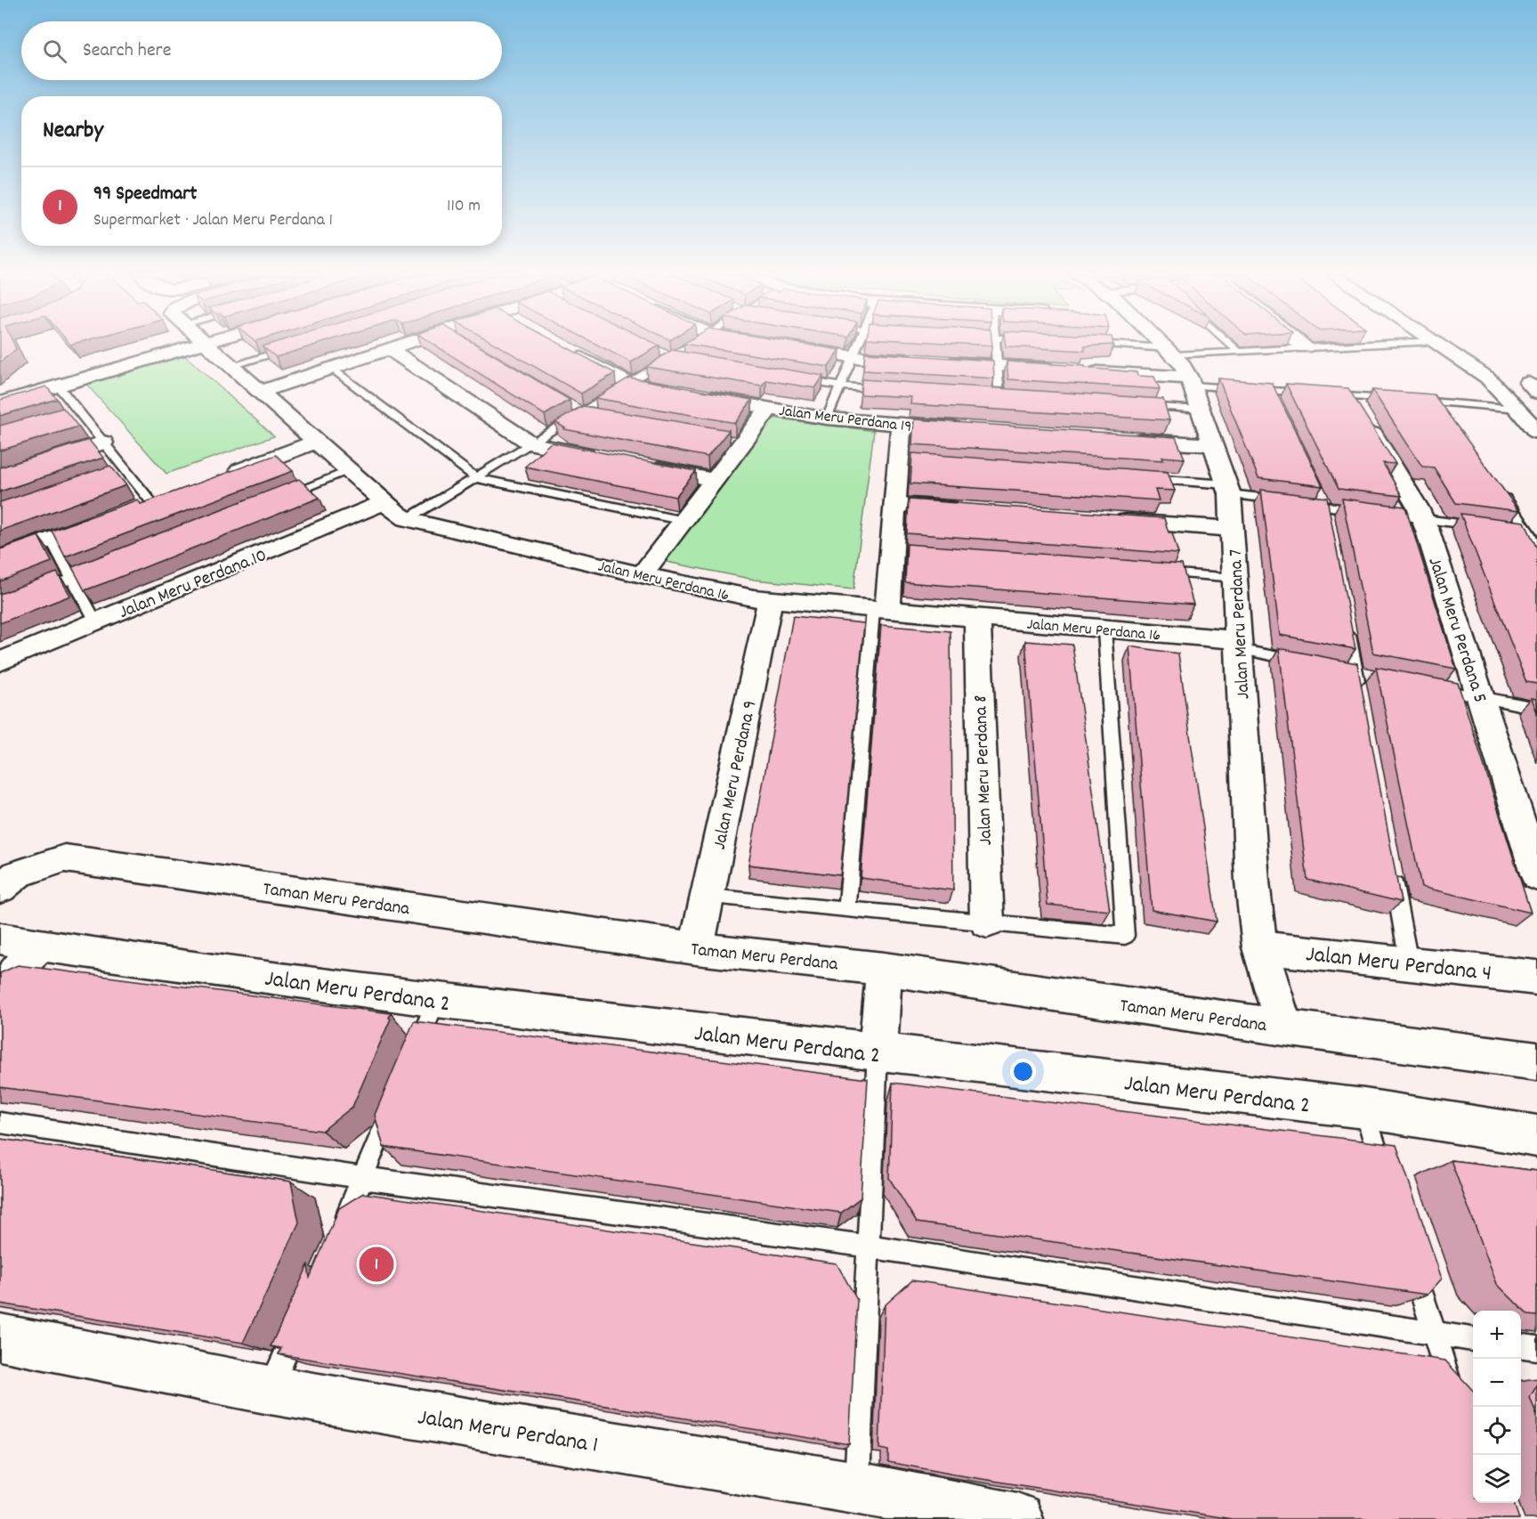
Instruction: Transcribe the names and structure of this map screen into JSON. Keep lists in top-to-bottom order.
{
  "streets": {
    "street": [
      "Jalan Meru Perdana 19",
      "Jalan Meru Perdana 16",
      "Jalan Meru Perdana 10",
      "Jalan Meru Perdana 7",
      "Jalan Meru Perdana 5",
      "Jalan Meru Perdana 8",
      "Jalan Meru Perdana 9",
      "Taman Meru Perdana",
      "Jalan Meru Perdana 4",
      "Jalan Meru Perdana 2",
      "Jalan Meru Perdana 1"
    ]
  },
  "crossings": [
    ["Jalan Meru Perdana 16", "Jalan Meru Perdana 10"],
    ["Jalan Meru Perdana 16", "Jalan Meru Perdana 7"],
    ["Jalan Meru Perdana 16", "Jalan Meru Perdana 8"],
    ["Jalan Meru Perdana 16", "Jalan Meru Perdana 9"],
    ["Jalan Meru Perdana 7", "Taman Meru Perdana"],
    ["Jalan Meru Perdana 7", "Jalan Meru Perdana 4"],
    ["Jalan Meru Perdana 9", "Taman Meru Perdana"]
  ],
  "page": {
    "search": "Search here",
    "heading": "Nearby",
    "list": [
      {
        "mark": "1",
        "name": "99 Speedmart",
        "note": "Supermarket · Jalan Meru Perdana 1",
        "value": "110 m"
      }
    ],
    "pins": "1",
    "map_buttons": ["+", "−"]
  }
}
